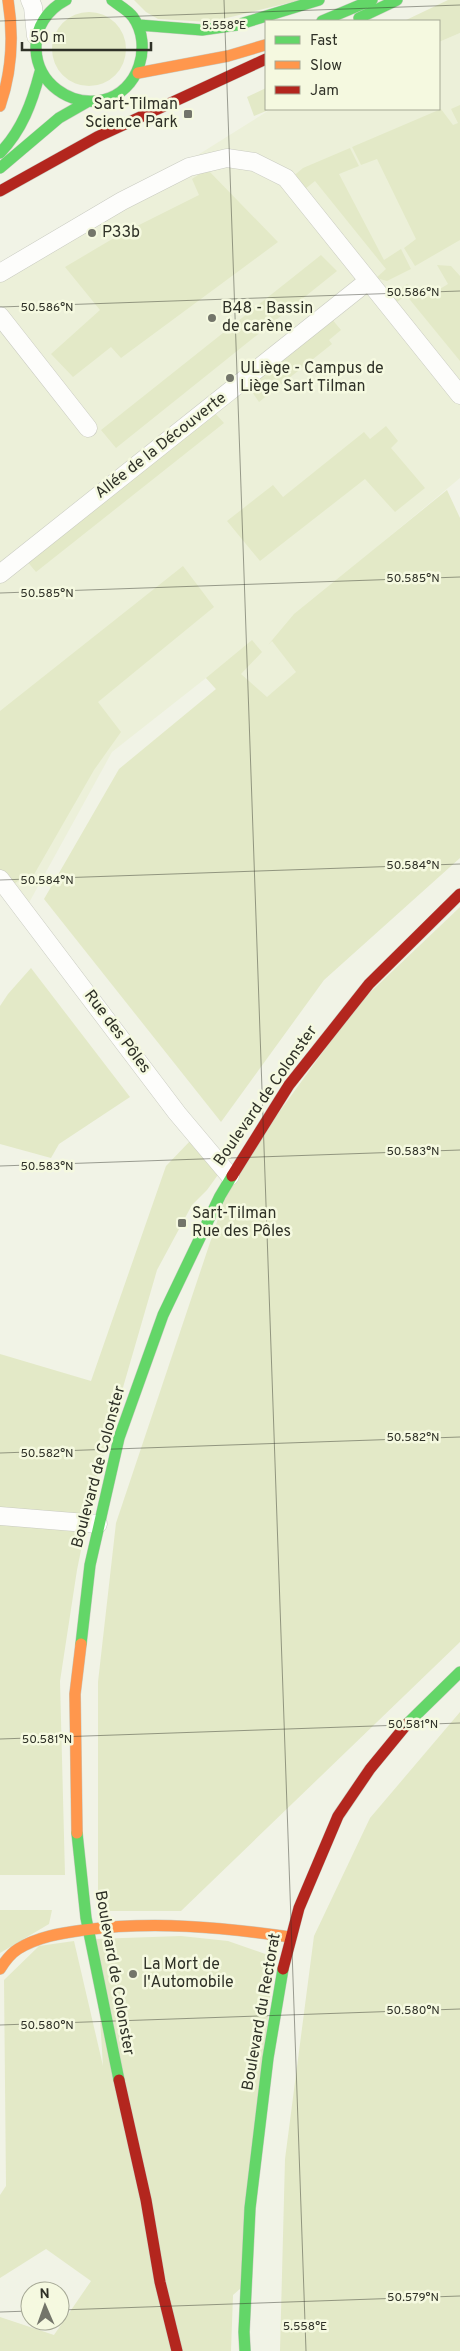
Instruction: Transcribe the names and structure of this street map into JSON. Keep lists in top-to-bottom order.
{
  "streets": {
    "main road": ["Boulevard de Colonster", "Boulevard du Rectorat"],
    "street": ["Allée de la Découverte", "Rue des Pôles"]
  },
  "crossings": [
    ["Rue des Pôles", "Boulevard de Colonster"]
  ],
  "places": {
    "transit": ["Sart-Tilman Science Park", "Sart-Tilman Rue des Pôles"],
    "other": [
      "P33b",
      "B48 - Bassin de carène",
      "ULiège - Campus de Liège Sart Tilman",
      "La Mort de l'Automobile"
    ]
  },
  "legend": ["Fast", "Slow", "Jam"],
  "scale_bar": "50 m",
  "north": "top",
  "coordinates": [
    "5.558°E",
    "50.586°N",
    "50.585°N",
    "50.584°N",
    "50.583°N",
    "50.582°N",
    "50.581°N",
    "50.580°N",
    "50.579°N"
  ]
}
